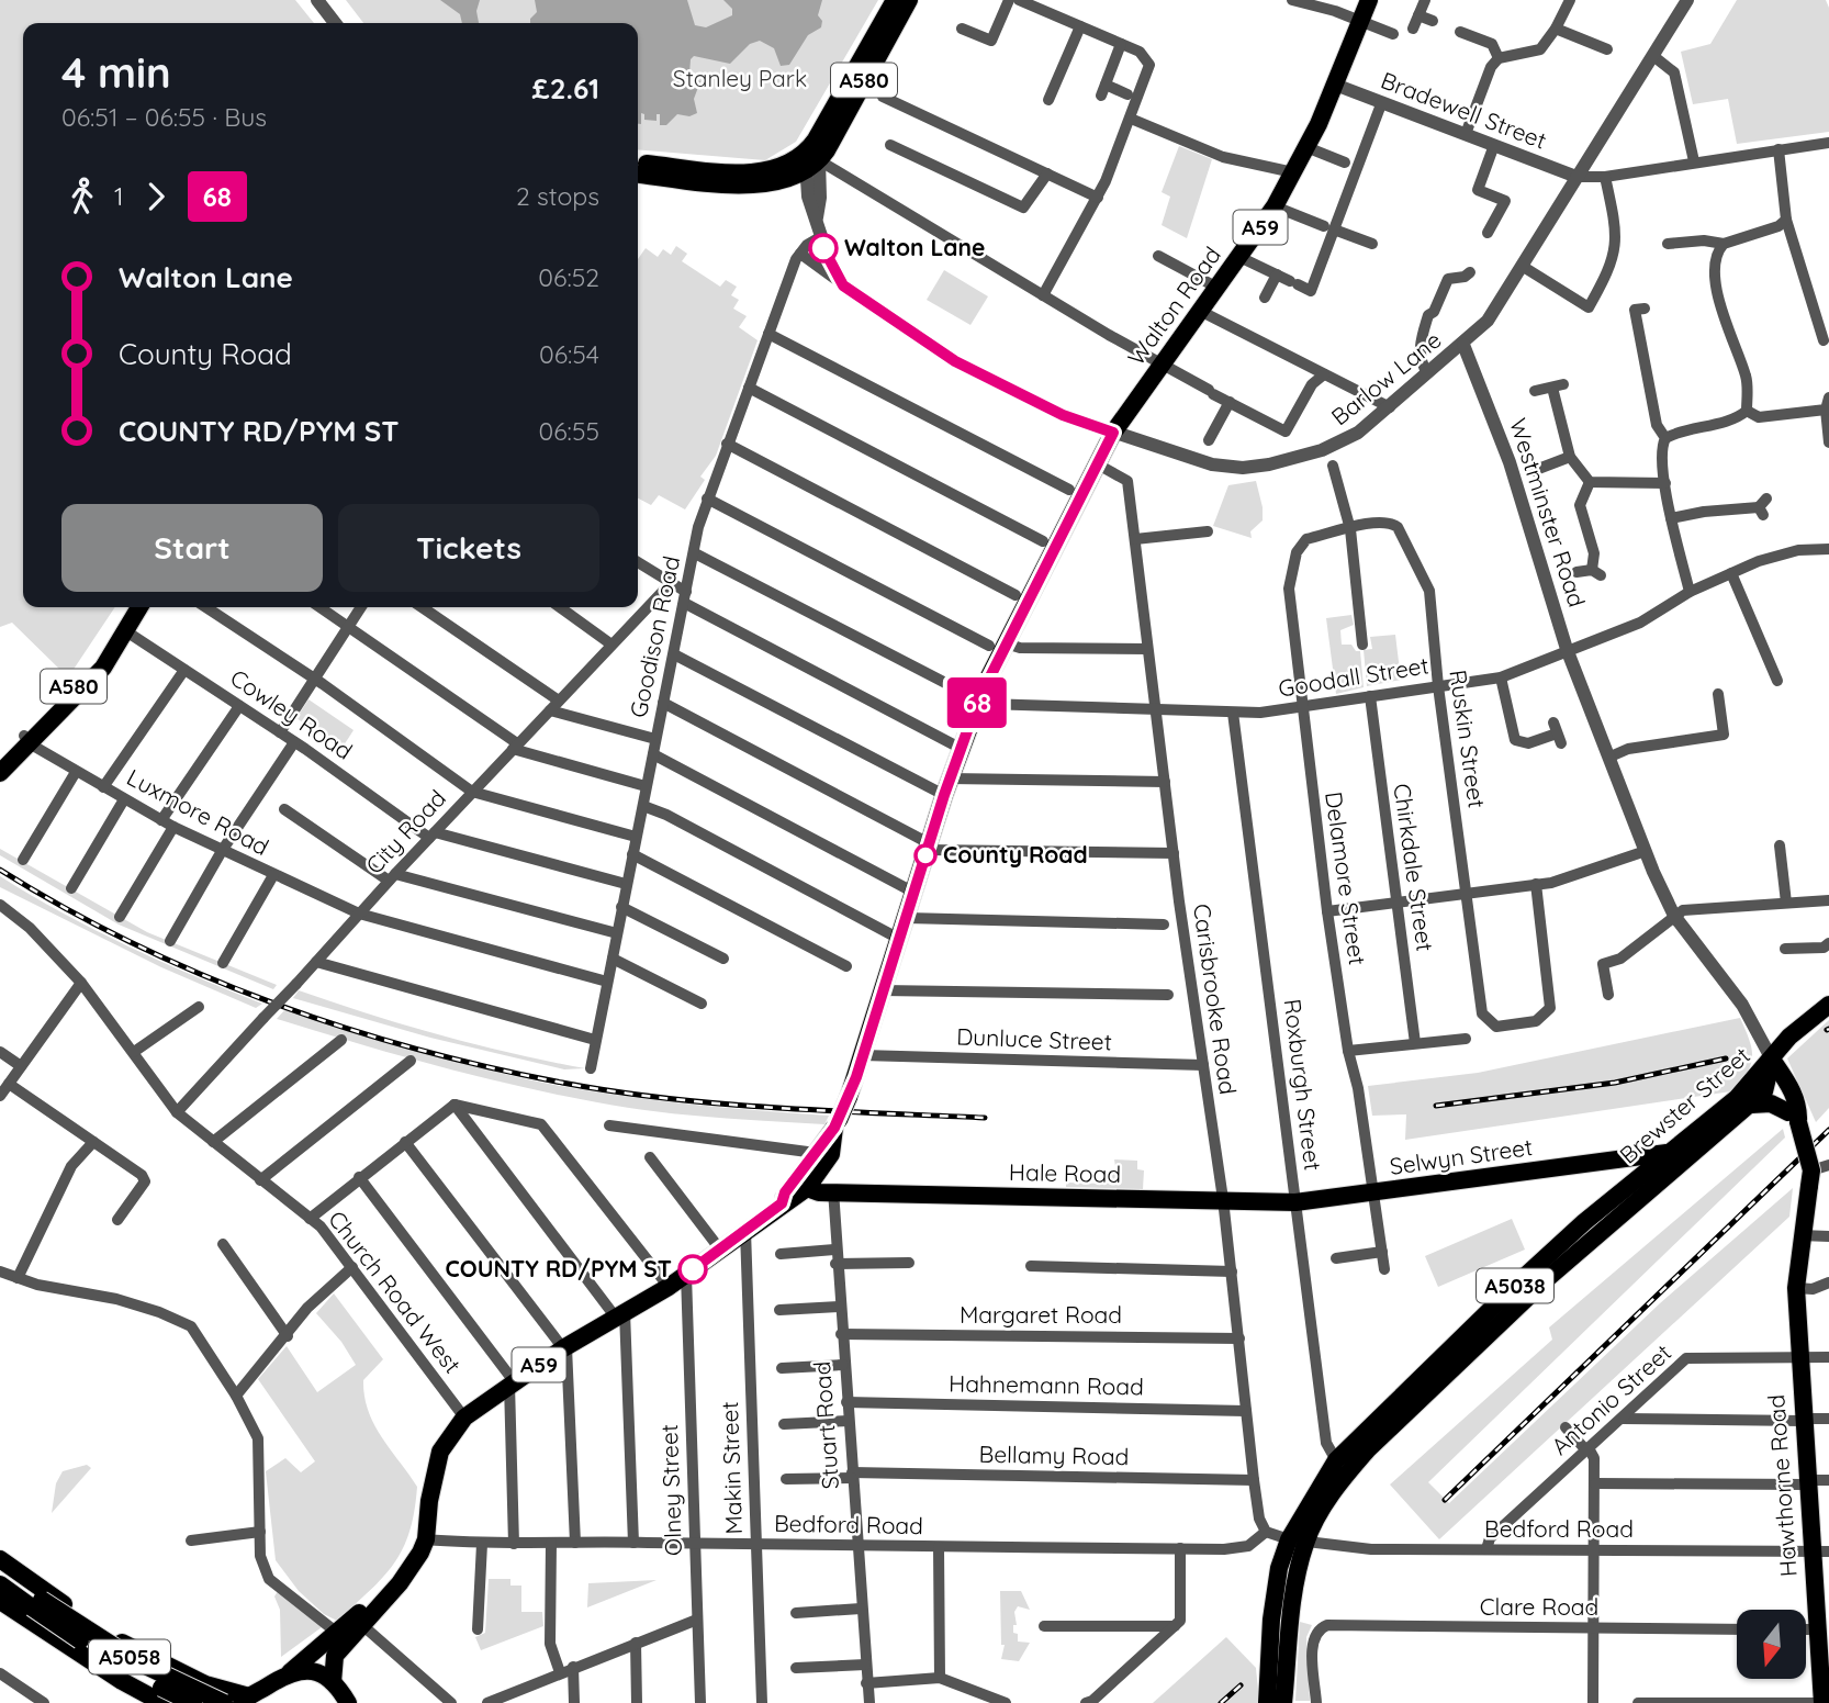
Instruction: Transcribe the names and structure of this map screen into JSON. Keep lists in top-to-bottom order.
{
  "streets": {
    "main road": [
      "A580",
      "A59",
      "Walton Road",
      "Westminster Road",
      "Brewster Street",
      "Selwyn Street",
      "Hale Road",
      "A5038",
      "Hawthorne Road",
      "A5058"
    ],
    "street": [
      "Bradewell Street",
      "Barlow Lane",
      "Goodison Road",
      "Goodall Street",
      "Cowley Road",
      "Ruskin Street",
      "Luxmore Road",
      "City Road",
      "Chirkdale Street",
      "Delamore Street",
      "Carisbrooke Road",
      "Dunluce Street",
      "Roxburgh Street",
      "Church Road West",
      "Margaret Road",
      "Hahnemann Road",
      "Antonio Street",
      "Stuart Road",
      "Bellamy Road",
      "Makin Street",
      "Olney Street",
      "Bedford Road",
      "Clare Road"
    ]
  },
  "crossings": [
    ["A580", "Cowley Road"],
    ["A580", "Luxmore Road"],
    ["Bradewell Street", "Walton Road"],
    ["A59", "Walton Road"],
    ["A59", "Barlow Lane"],
    ["A59", "Goodall Street"],
    ["A59", "Carisbrooke Road"],
    ["A59", "Dunluce Street"],
    ["A59", "Hale Road"],
    ["A59", "Church Road West"],
    ["A59", "Makin Street"],
    ["A59", "Olney Street"],
    ["A59", "Bedford Road"],
    ["Walton Road", "Barlow Lane"],
    ["Barlow Lane", "Westminster Road"],
    ["Westminster Road", "Goodall Street"],
    ["Westminster Road", "Brewster Street"],
    ["Westminster Road", "A5038"],
    ["Westminster Road", "Antonio Street"],
    ["Westminster Road", "Hawthorne Road"],
    ["Goodison Road", "Goodall Street"],
    ["Goodison Road", "Luxmore Road"],
    ["Goodall Street", "Ruskin Street"],
    ["Goodall Street", "Chirkdale Street"],
    ["Goodall Street", "Delamore Street"],
    ["Goodall Street", "Carisbrooke Road"],
    ["Goodall Street", "Roxburgh Street"],
    ["Cowley Road", "City Road"],
    ["Ruskin Street", "Delamore Street"],
    ["Luxmore Road", "City Road"],
    ["City Road", "Church Road West"],
    ["Delamore Street", "Selwyn Street"],
    ["Carisbrooke Road", "Dunluce Street"],
    ["Carisbrooke Road", "Hale Road"],
    ["Carisbrooke Road", "Margaret Road"],
    ["Carisbrooke Road", "Hahnemann Road"],
    ["Carisbrooke Road", "Bellamy Road"],
    ["Carisbrooke Road", "Bedford Road"],
    ["Roxburgh Street", "Brewster Street"],
    ["Roxburgh Street", "Selwyn Street"],
    ["Roxburgh Street", "Hale Road"],
    ["Brewster Street", "Selwyn Street"],
    ["Brewster Street", "A5038"],
    ["Brewster Street", "Bedford Road"],
    ["Selwyn Street", "Hale Road"],
    ["Hale Road", "Stuart Road"],
    ["A5038", "Bedford Road"],
    ["Margaret Road", "Stuart Road"],
    ["Hahnemann Road", "Stuart Road"],
    ["Antonio Street", "Hawthorne Road"],
    ["Antonio Street", "Bedford Road"],
    ["Stuart Road", "Bellamy Road"],
    ["Stuart Road", "Bedford Road"],
    ["Makin Street", "Bedford Road"],
    ["Hawthorne Road", "Bedford Road"],
    ["Olney Street", "Bedford Road"]
  ],
  "parks": ["Stanley Park"],
  "places": ["Walton Lane", "County Road", "COUNTY RD/PYM ST"],
  "lines": ["bus line 68"],
  "north": "bottom",
  "page": {
    "on_map": "68",
    "heading": ["4 min", "06:51 – 06:55 · Bus", "£2.61"],
    "legs": ["1", "68", "2 stops"],
    "list": [
      {
        "name": "Walton Lane",
        "value": "06:52"
      },
      {
        "name": "County Road",
        "value": "06:54"
      },
      {
        "name": "COUNTY RD/PYM ST",
        "value": "06:55"
      }
    ],
    "buttons": ["Start", "Tickets"]
  }
}
